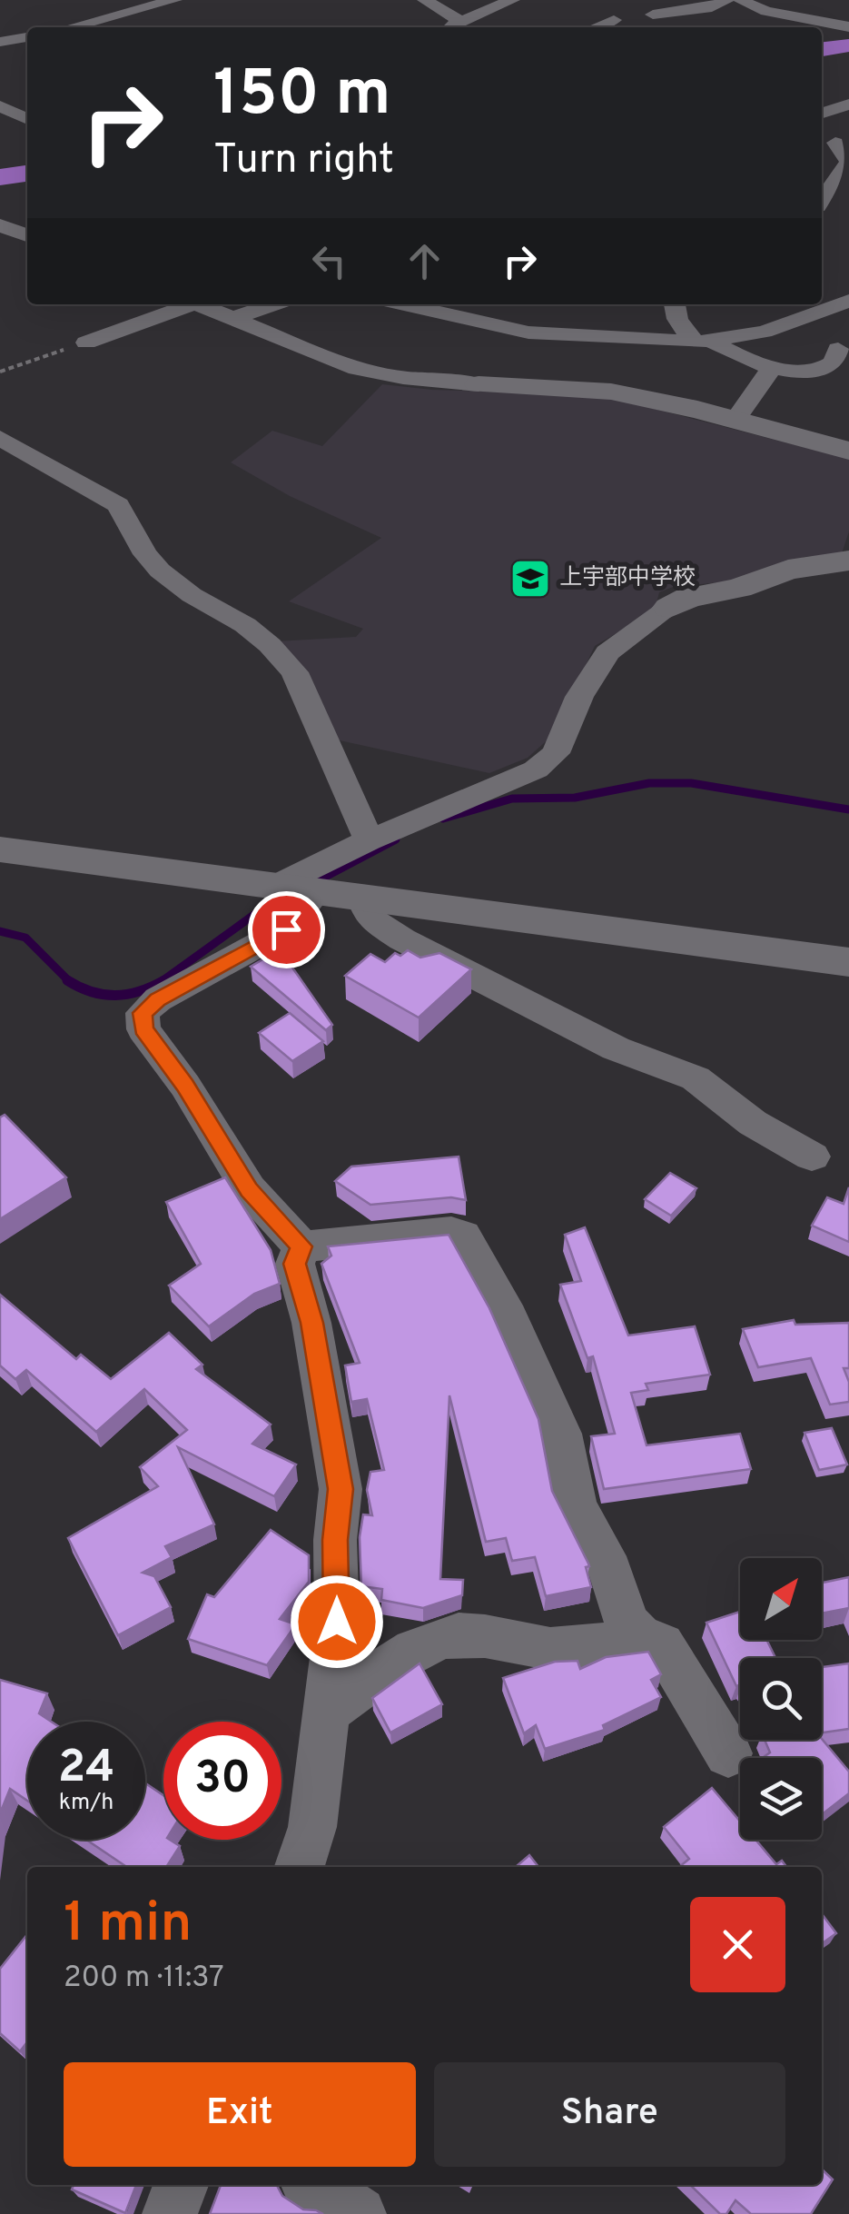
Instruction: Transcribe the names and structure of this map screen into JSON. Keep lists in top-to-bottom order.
{
  "places": {
    "school or university": ["上宇部中学校"]
  },
  "north": "top right",
  "page": {
    "turn": ["150 m", "Turn right"],
    "speed": "24 km/h",
    "limit": "30",
    "heading": ["1 min", "200 m · 11:37"],
    "buttons": ["Exit", "Share"]
  }
}
